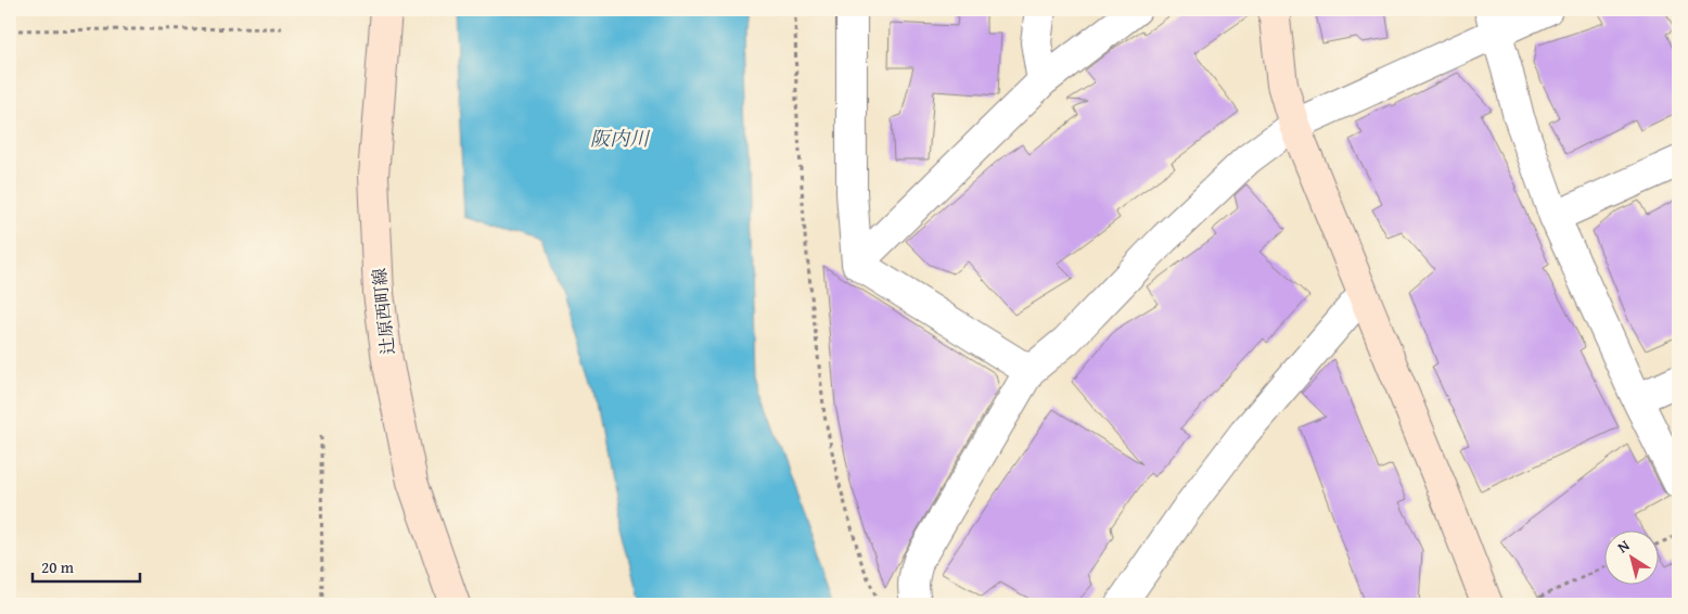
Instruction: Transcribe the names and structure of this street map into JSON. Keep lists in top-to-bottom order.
{
  "streets": {
    "street": ["辻原西町線"]
  },
  "water": ["阪内川"],
  "scale_bar": "20 m",
  "north": "top left"
}
